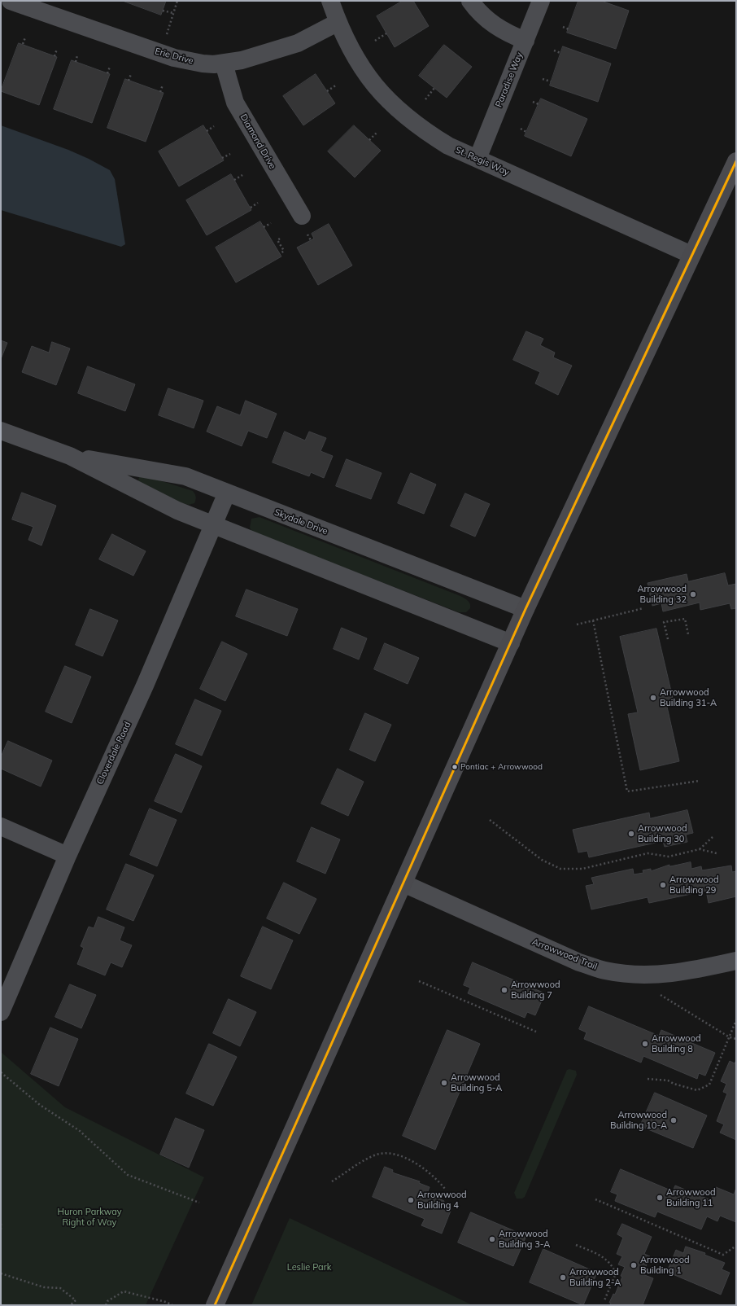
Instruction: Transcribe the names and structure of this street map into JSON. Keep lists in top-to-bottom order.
{
  "streets": {
    "street": [
      "Erie Drive",
      "Paradise Way",
      "Diamond Drive",
      "St. Regis Way",
      "Skydale Drive",
      "Cloverdale Road",
      "Arrowwood Trail"
    ]
  },
  "crossings": [
    ["Erie Drive", "Diamond Drive"],
    ["Erie Drive", "St. Regis Way"],
    ["Paradise Way", "St. Regis Way"],
    ["Skydale Drive", "Cloverdale Road"]
  ],
  "parks": ["Huron Parkway Right of Way", "Leslie Park"],
  "places": [
    "Arrowwood Building 32",
    "Arrowwood Building 31-A",
    "Pontiac + Arrowwood",
    "Arrowwood Building 30",
    "Arrowwood Building 29",
    "Arrowwood Building 7",
    "Arrowwood Building 8",
    "Arrowwood Building 5-A",
    "Arrowwood Building 10-A",
    "Arrowwood Building 11",
    "Arrowwood Building 4",
    "Arrowwood Building 3-A",
    "Arrowwood Building 1",
    "Arrowwood Building 2-A"
  ]
}
